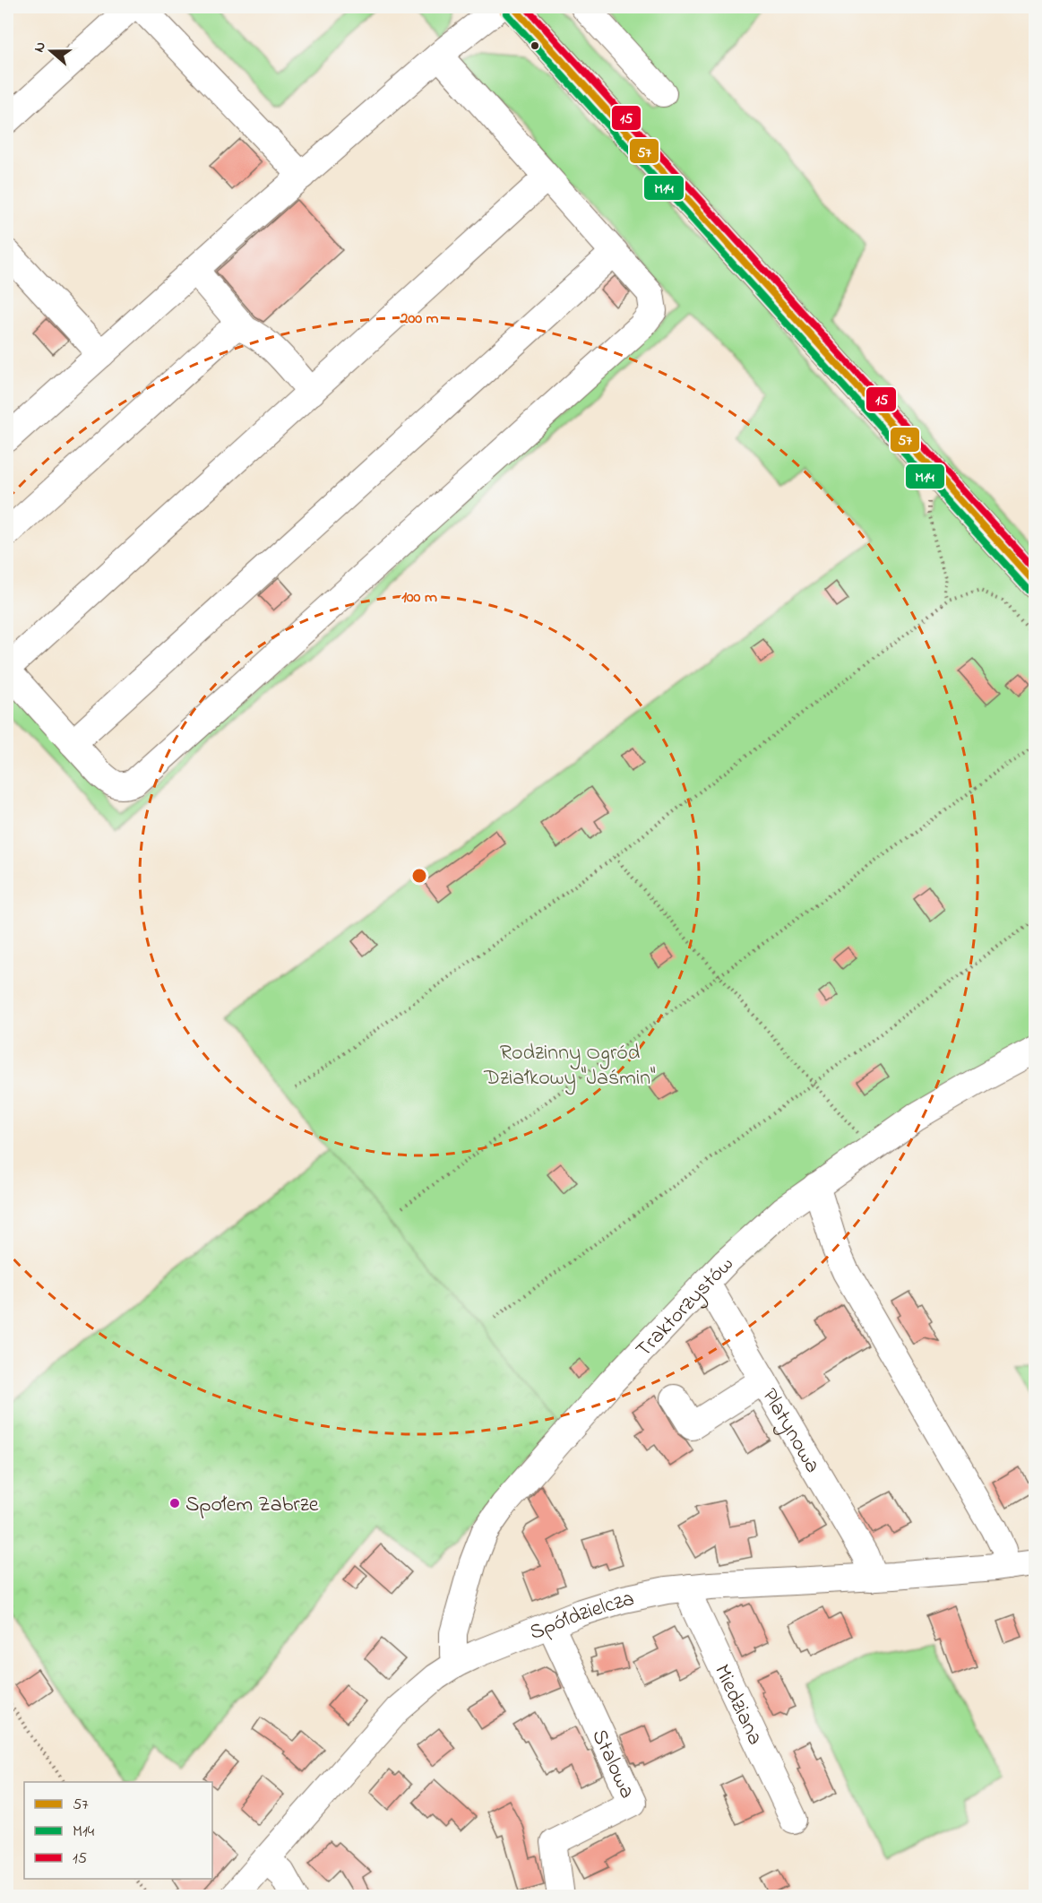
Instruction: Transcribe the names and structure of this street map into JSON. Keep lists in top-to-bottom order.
{
  "streets": {
    "street": [
      "Traktorzystów",
      "Platynowa",
      "Spółdzielcza",
      "Miedziana",
      "Stalowa"
    ]
  },
  "crossings": [
    ["Traktorzystów", "Platynowa"],
    ["Traktorzystów", "Spółdzielcza"],
    ["Platynowa", "Spółdzielcza"],
    ["Spółdzielcza", "Miedziana"],
    ["Spółdzielcza", "Stalowa"]
  ],
  "parks": ["Rodzinny Ogród Działkowy \"Jaśmin\""],
  "places": ["Społem Zabrze"],
  "lines": ["transit line 57", "transit line 15", "transit line M14"],
  "legend": ["57", "M14", "15"],
  "north": "left",
  "rings": ["200 m", "100 m"]
}
